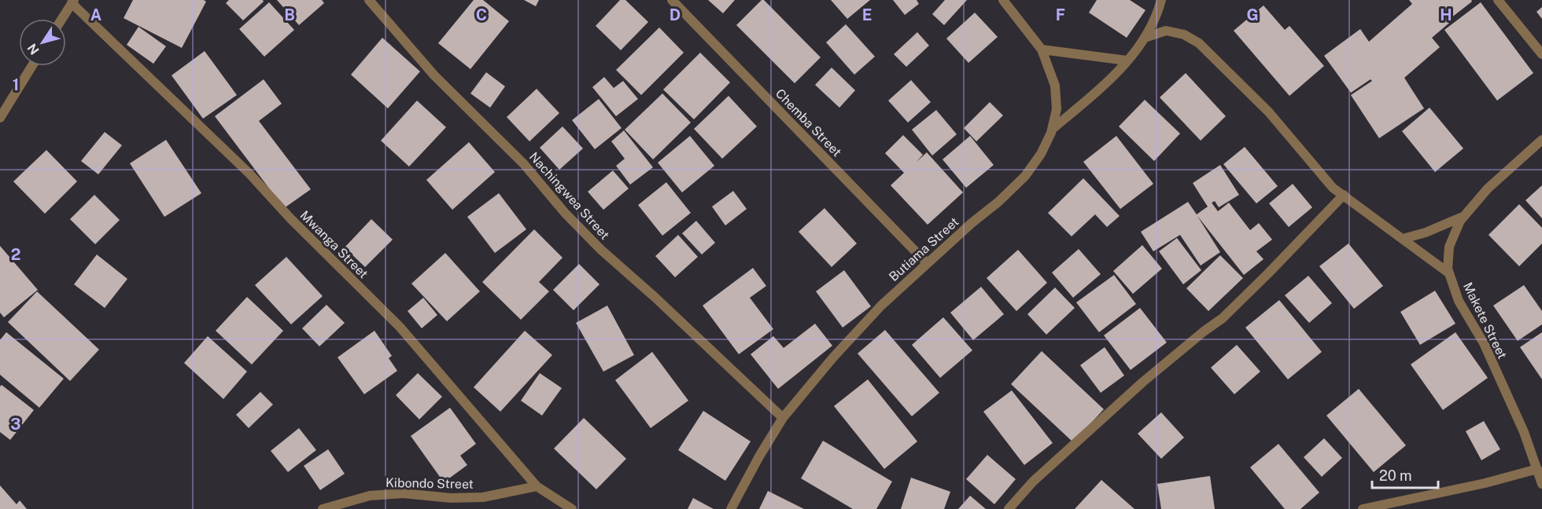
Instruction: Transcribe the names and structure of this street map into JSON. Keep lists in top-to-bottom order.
{
  "streets": {
    "street": [
      "Chemba Street",
      "Nachingwea Street",
      "Mwanga Street",
      "Butiama Street",
      "Makete Street",
      "Kibondo Street"
    ]
  },
  "crossings": [
    ["Chemba Street", "Butiama Street"],
    ["Nachingwea Street", "Butiama Street"],
    ["Mwanga Street", "Kibondo Street"]
  ],
  "scale_bar": "20 m",
  "north": "bottom left",
  "grid": {
    "columns": [
      "A",
      "B",
      "C",
      "D",
      "E",
      "F",
      "G",
      "H"
    ],
    "rows": ["1", "2", "3"]
  }
}
